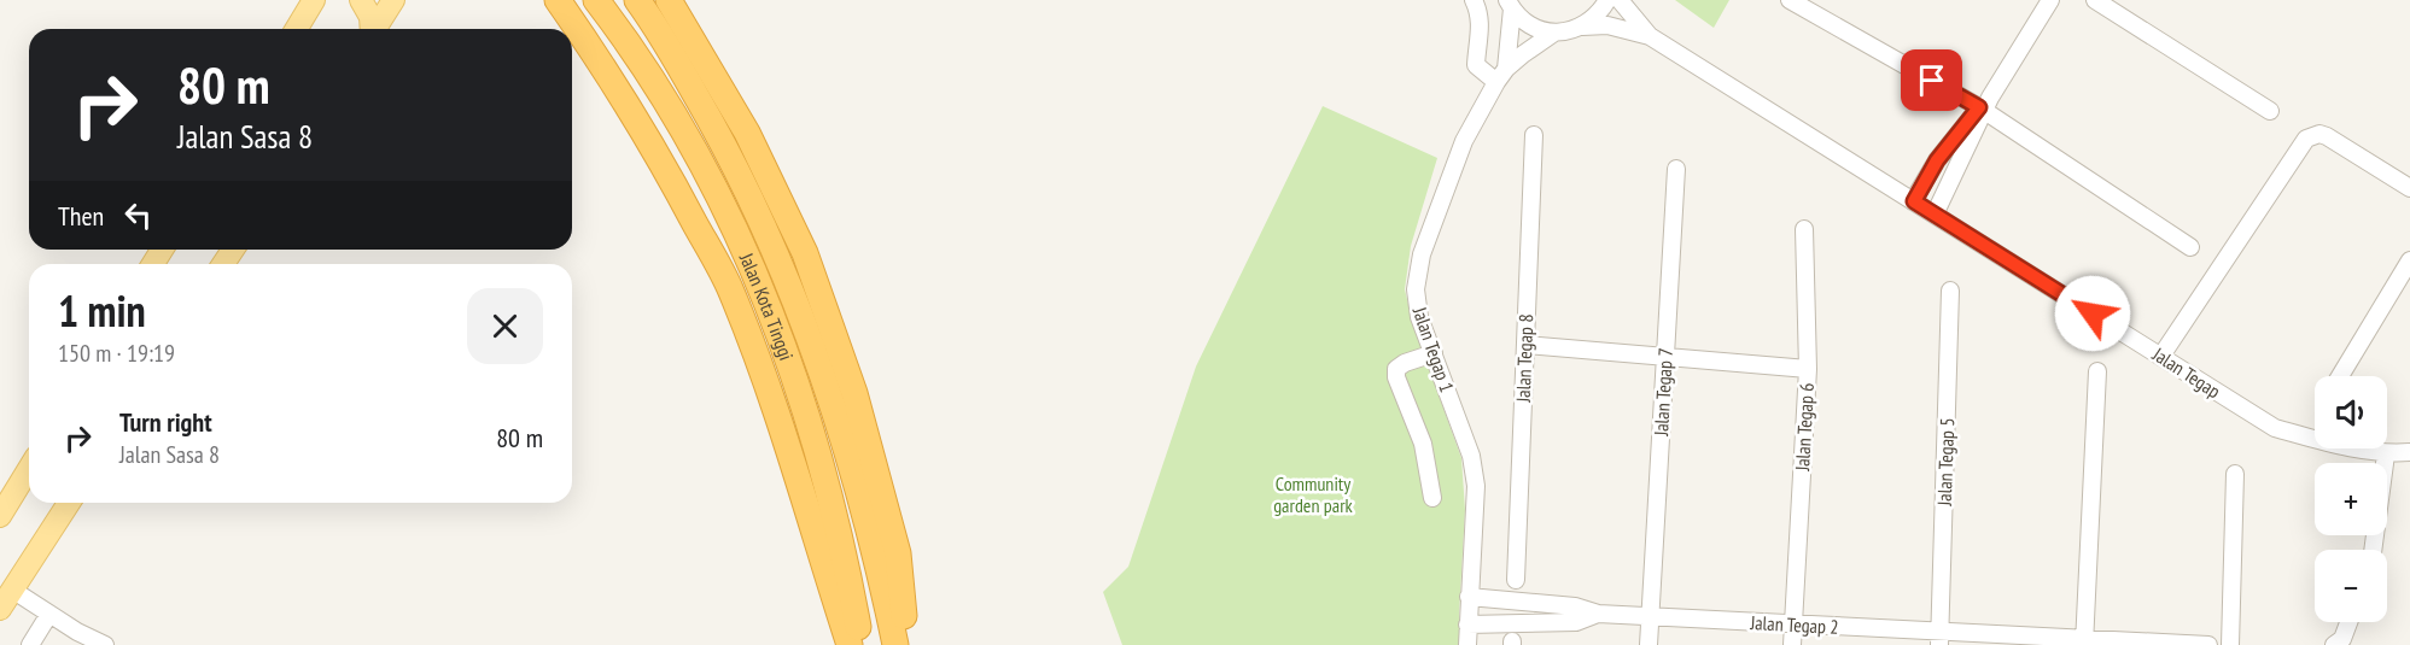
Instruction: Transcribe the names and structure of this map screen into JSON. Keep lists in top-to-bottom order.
{
  "streets": {
    "highway": ["Jalan Kota Tinggi"],
    "street": [
      "Jalan Tegap 1",
      "Jalan Tegap 8",
      "Jalan Tegap",
      "Jalan Tegap 7",
      "Jalan Tegap 6",
      "Jalan Tegap 5",
      "Jalan Tegap 2"
    ]
  },
  "crossings": [
    ["Jalan Tegap 1", "Jalan Tegap"],
    ["Jalan Tegap 1", "Jalan Tegap 2"],
    ["Jalan Tegap 7", "Jalan Tegap 2"],
    ["Jalan Tegap 6", "Jalan Tegap 2"],
    ["Jalan Tegap 5", "Jalan Tegap 2"]
  ],
  "parks": ["Community garden park"],
  "page": {
    "turn": ["80 m", "Jalan Sasa 8"],
    "then": "Then",
    "heading": ["1 min", "150 m · 19:19"],
    "map_buttons": ["+", "−"],
    "list": [
      {
        "name": "Turn right",
        "note": "Jalan Sasa 8",
        "value": "80 m"
      }
    ]
  }
}
